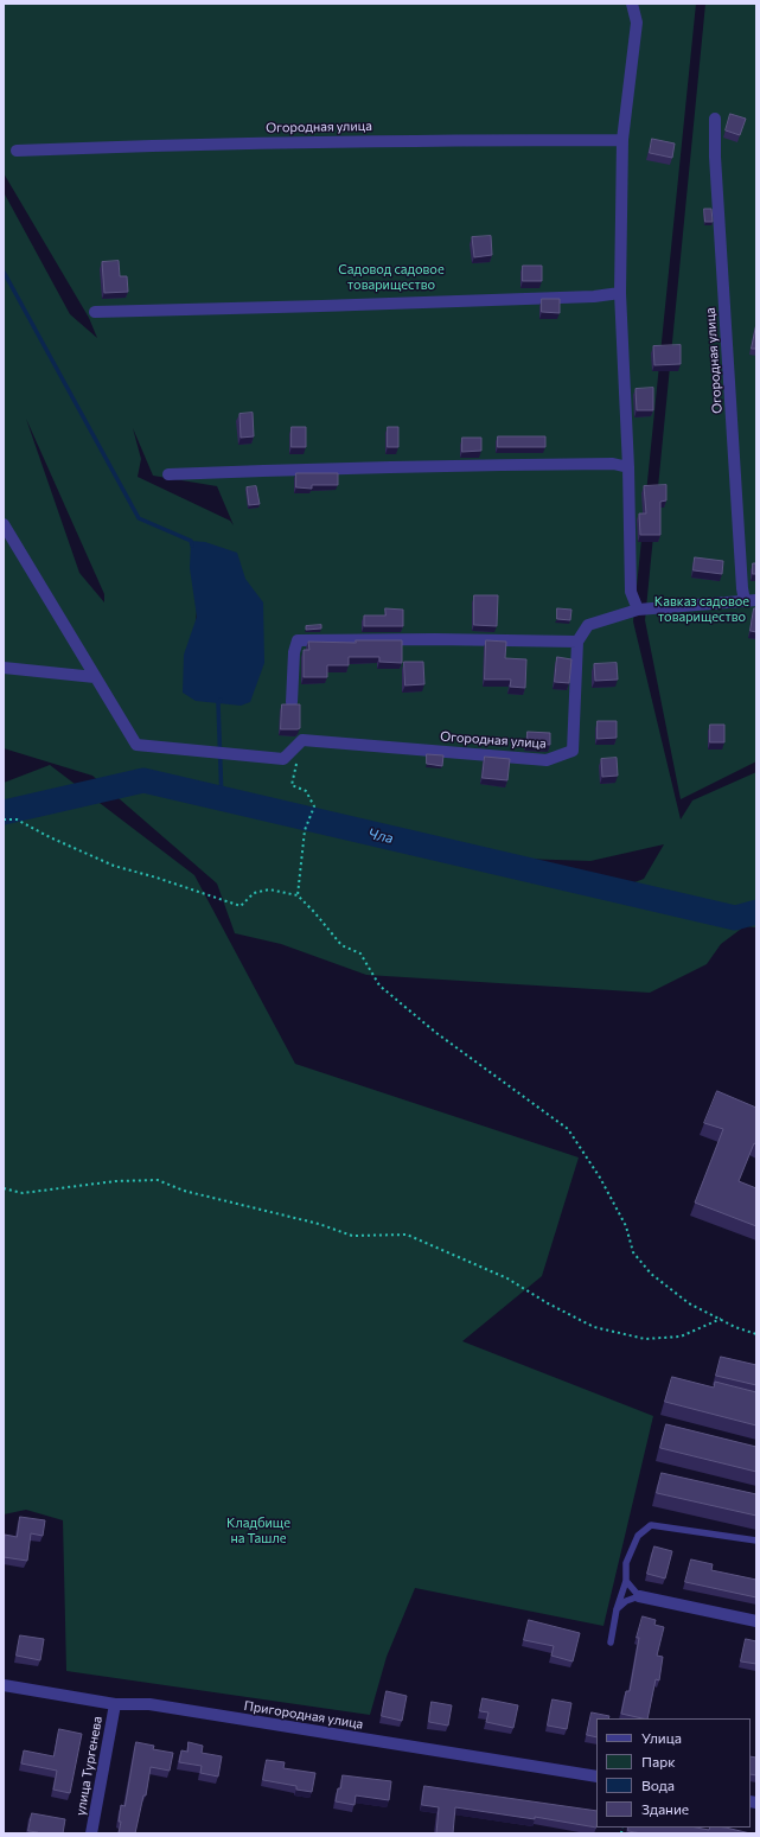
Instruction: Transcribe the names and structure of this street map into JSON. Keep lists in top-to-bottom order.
{
  "streets": {
    "street": ["Огородная улица", "Пригородная улица", "улица Тургенева"]
  },
  "crossings": [
    ["Пригородная улица", "улица Тургенева"]
  ],
  "water": ["Чла"],
  "parks": ["Садовод садовое товарищество", "Кавказ садовое товарищество", "Кладбище на Ташле"],
  "legend": [
    "Улица",
    "Парк",
    "Вода",
    "Здание"
  ]
}
